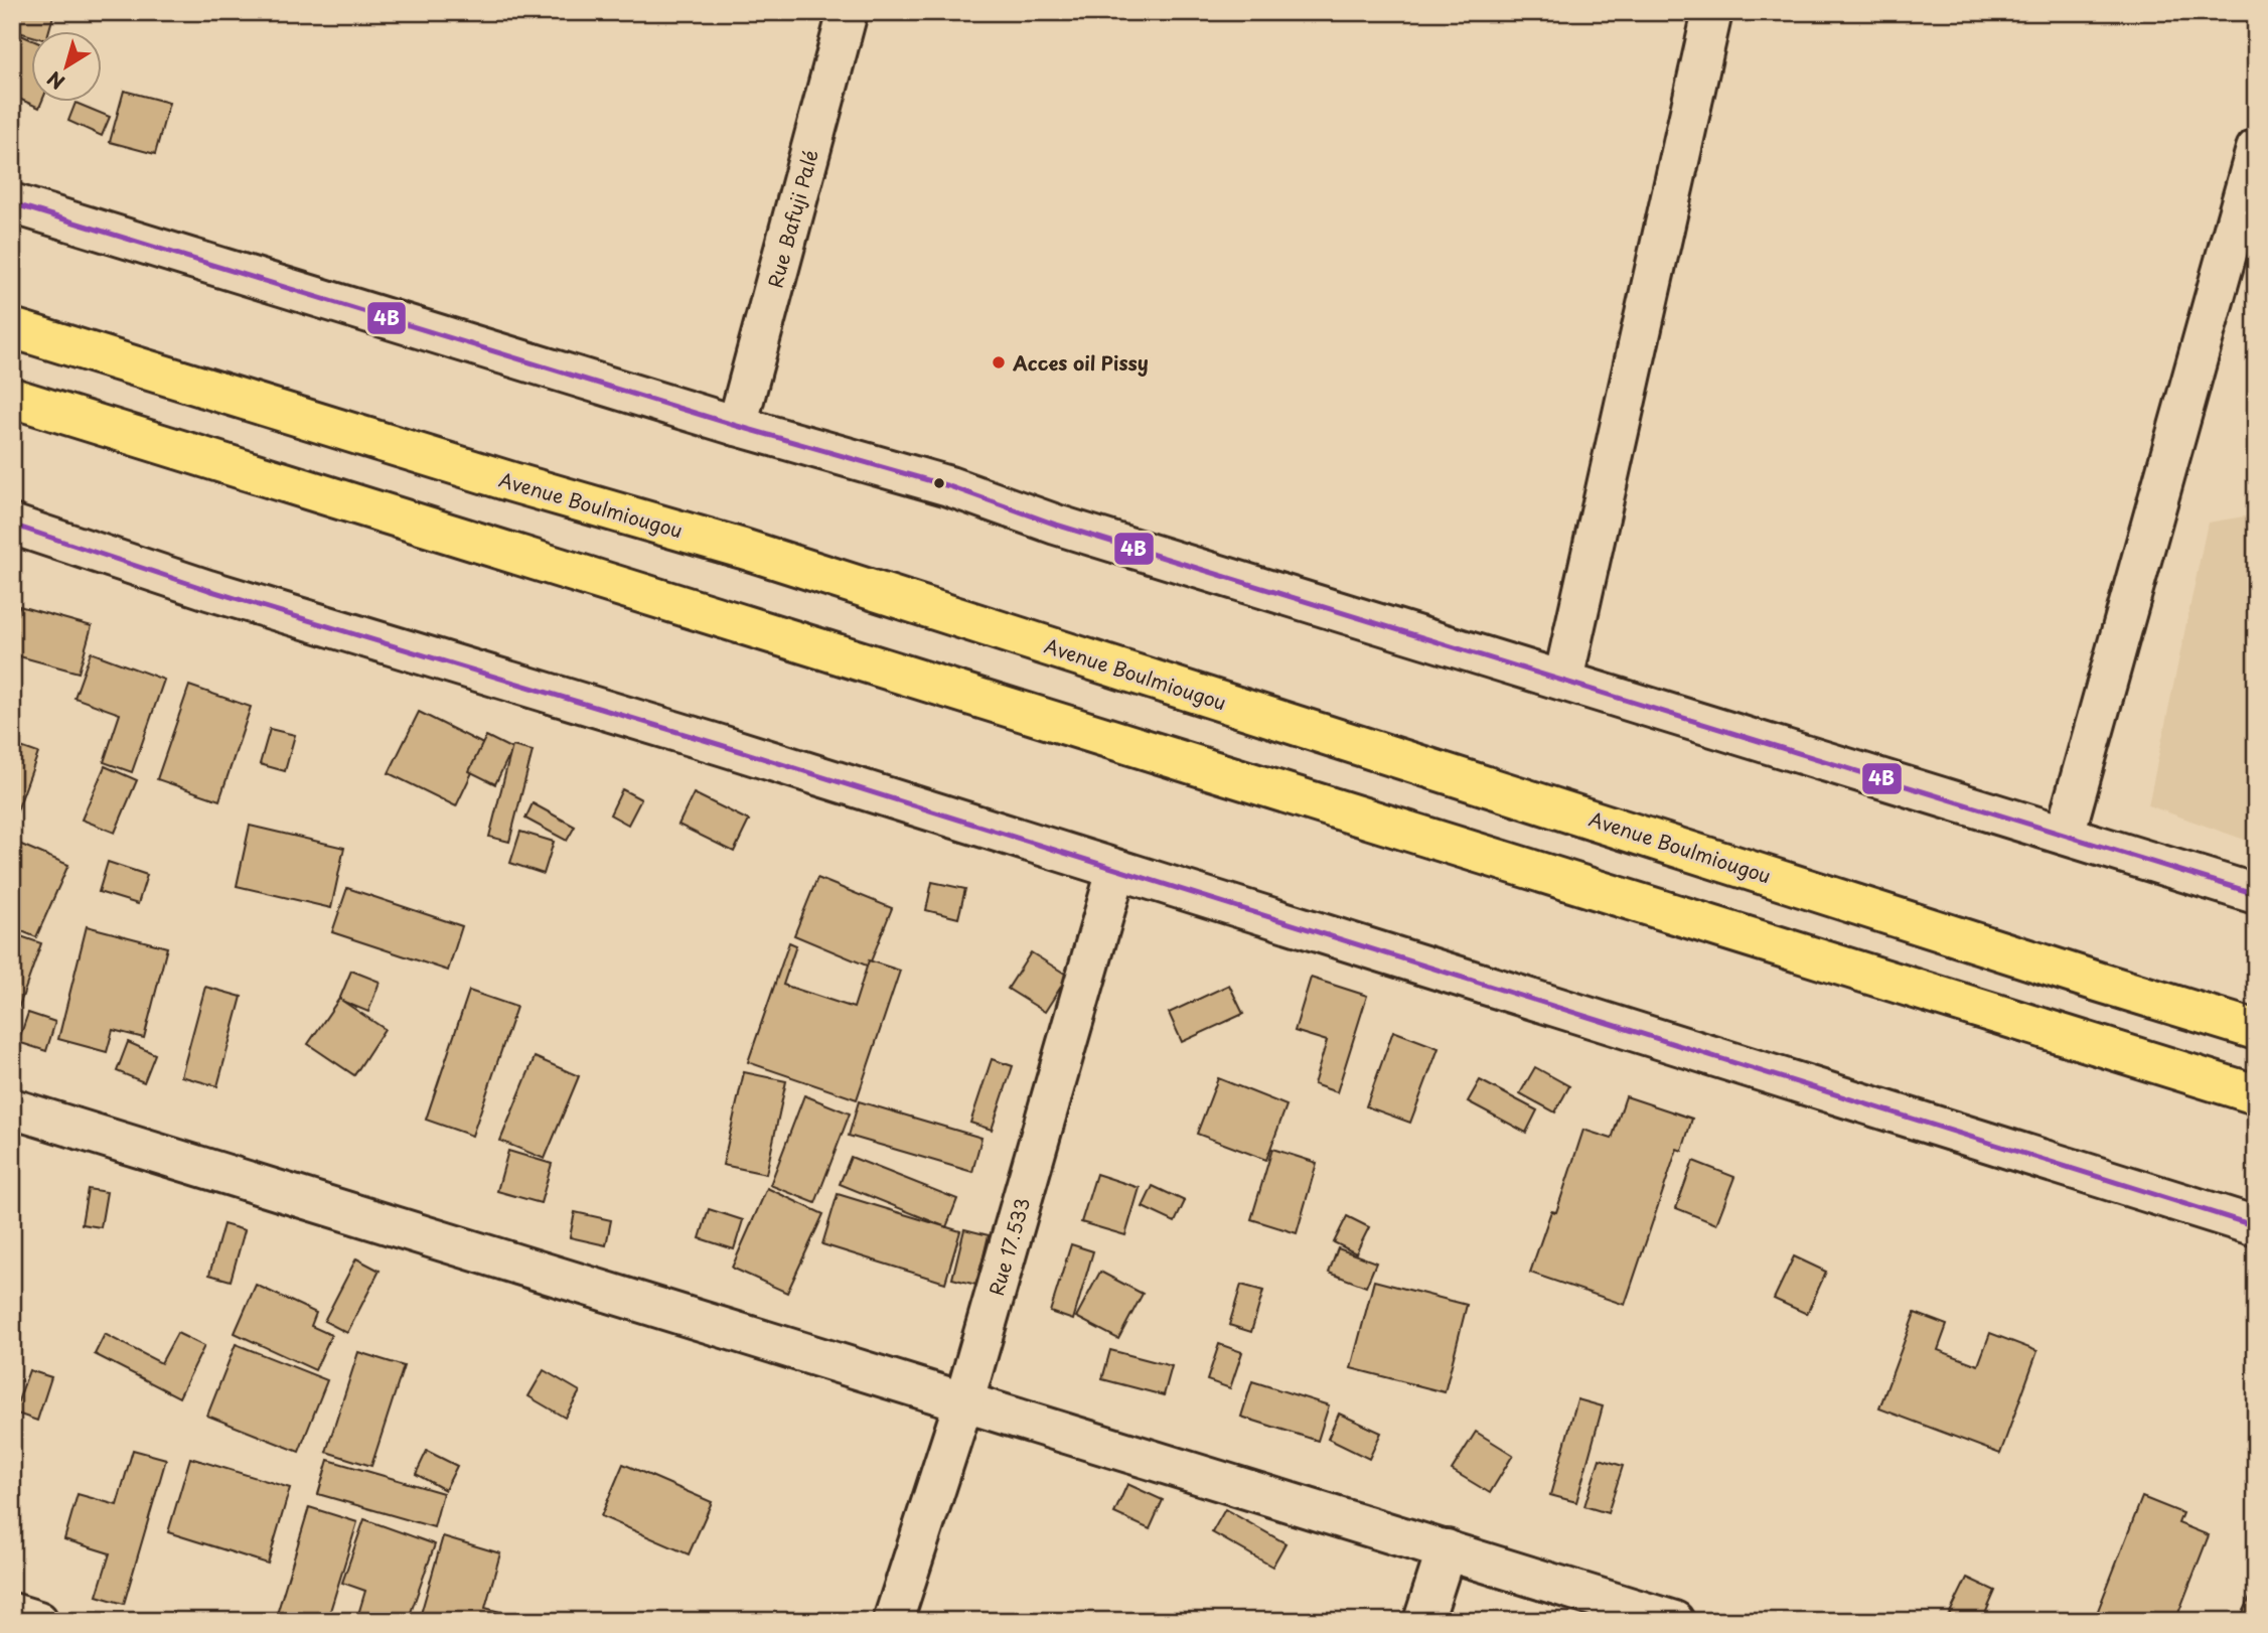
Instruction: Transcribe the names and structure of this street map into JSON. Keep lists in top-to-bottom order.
{
  "streets": {
    "highway": ["Avenue Boulmiougou"],
    "street": ["Rue Bafuji Palé", "Rue 17.533"]
  },
  "places": ["Acces oil Pissy"],
  "lines": ["transit line 4B"],
  "north": "bottom left"
}
